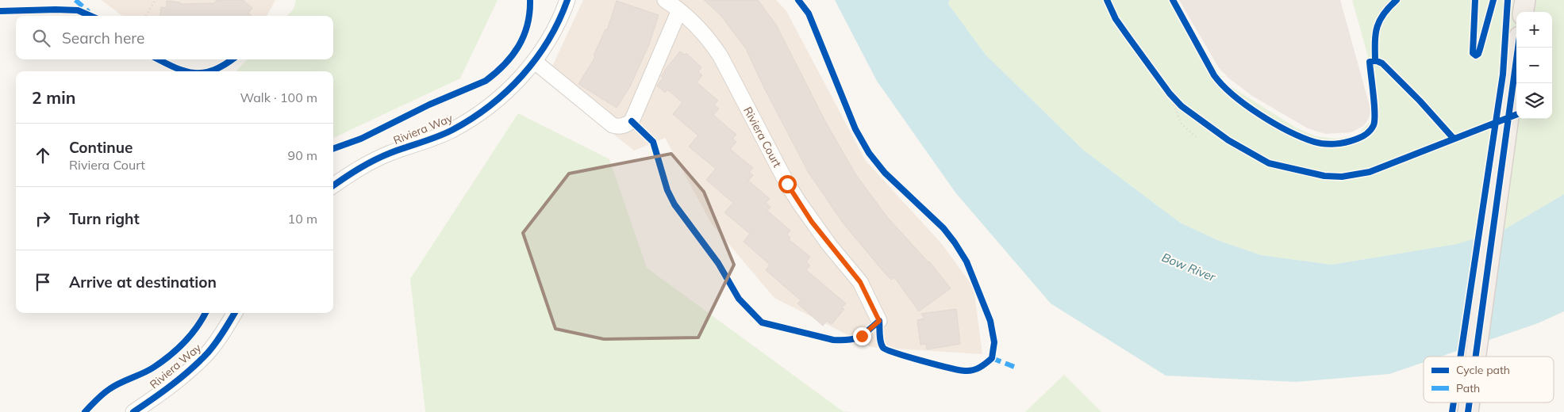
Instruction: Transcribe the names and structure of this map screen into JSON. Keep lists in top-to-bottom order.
{
  "streets": {
    "street": ["Riviera Way", "Riviera Court"]
  },
  "water": ["Bow River"],
  "legend": ["Cycle path", "Path"],
  "page": {
    "map_buttons": ["+", "−"],
    "search": "Search here",
    "heading": ["2 min", "Walk · 100 m"],
    "list": [
      ["Continue", "Riviera Court", "90 m"],
      ["Turn right", "10 m"],
      "Arrive at destination"
    ]
  }
}
